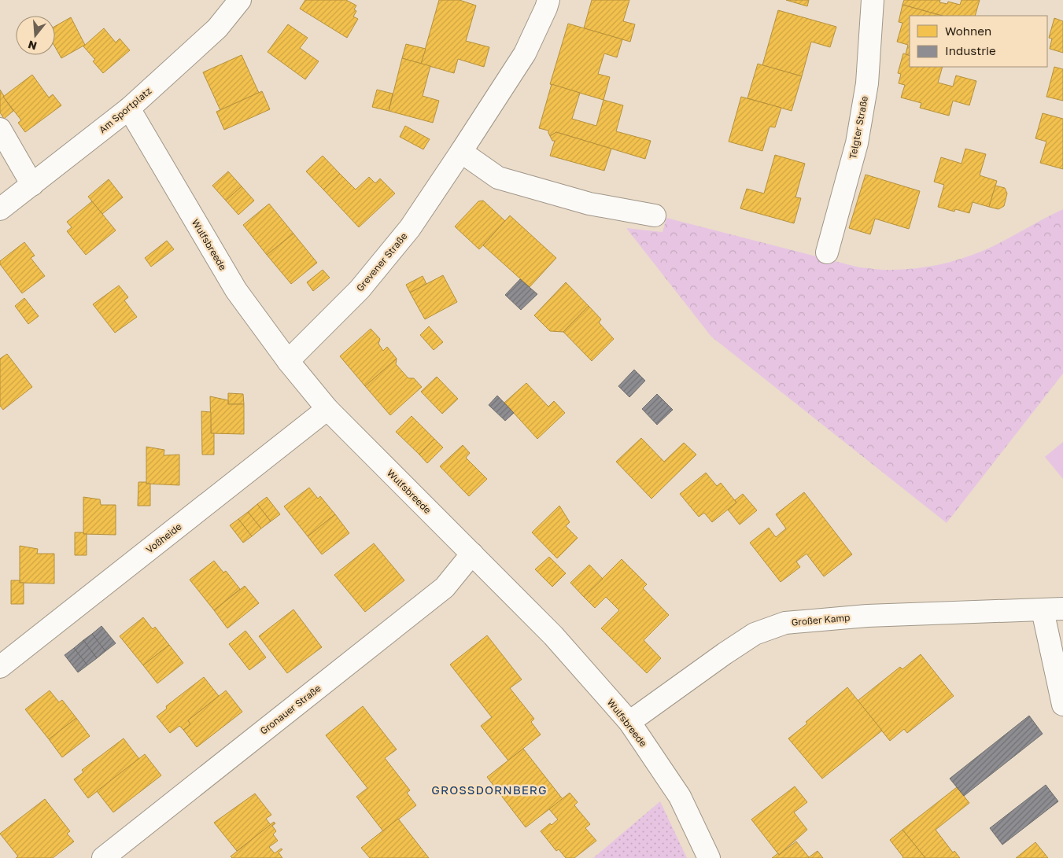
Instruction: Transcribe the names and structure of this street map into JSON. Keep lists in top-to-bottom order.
{
  "streets": {
    "street": [
      "Am Sportplatz",
      "Telgter Straße",
      "Wulfsbreede",
      "Grevener Straße",
      "Voßheide",
      "Großer Kamp",
      "Gronauer Straße"
    ]
  },
  "crossings": [
    ["Am Sportplatz", "Wulfsbreede"],
    ["Wulfsbreede", "Grevener Straße"],
    ["Wulfsbreede", "Voßheide"],
    ["Wulfsbreede", "Großer Kamp"],
    ["Wulfsbreede", "Gronauer Straße"]
  ],
  "districts": ["GROSSDORNBERG"],
  "legend": ["Wohnen", "Industrie"],
  "north": "bottom"
}
